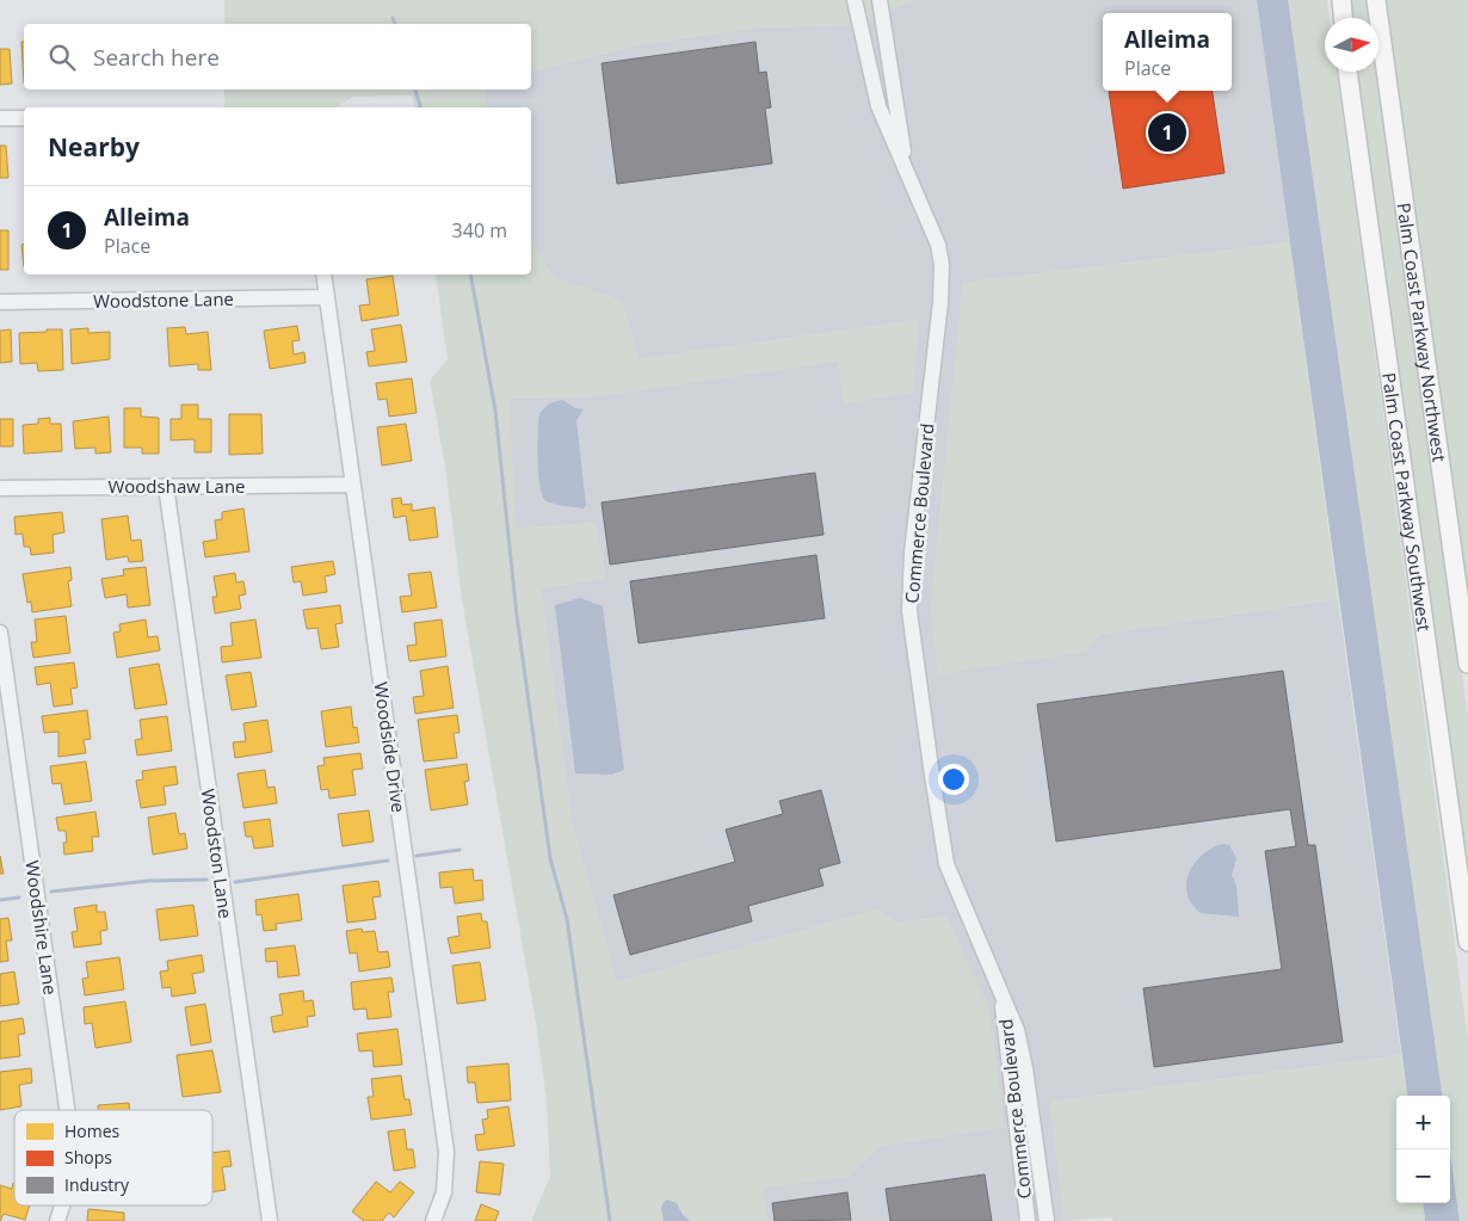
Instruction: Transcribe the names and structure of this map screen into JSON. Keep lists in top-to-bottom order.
{
  "streets": {
    "main road": ["Palm Coast Parkway Northwest", "Palm Coast Parkway Southwest"],
    "street": [
      "Woodstone Lane",
      "Woodshaw Lane",
      "Commerce Boulevard",
      "Woodside Drive",
      "Woodston Lane",
      "Woodshire Lane"
    ]
  },
  "crossings": [
    ["Woodstone Lane", "Woodside Drive"],
    ["Woodshaw Lane", "Woodside Drive"],
    ["Woodshaw Lane", "Woodston Lane"]
  ],
  "legend": ["Homes", "Shops", "Industry"],
  "north": "right",
  "page": {
    "popup": ["Alleima", "Place"],
    "search": "Search here",
    "heading": "Nearby",
    "pins": "1",
    "list": [
      {
        "mark": "1",
        "name": "Alleima",
        "note": "Place",
        "value": "340 m"
      }
    ],
    "map_buttons": ["+", "−"]
  }
}
